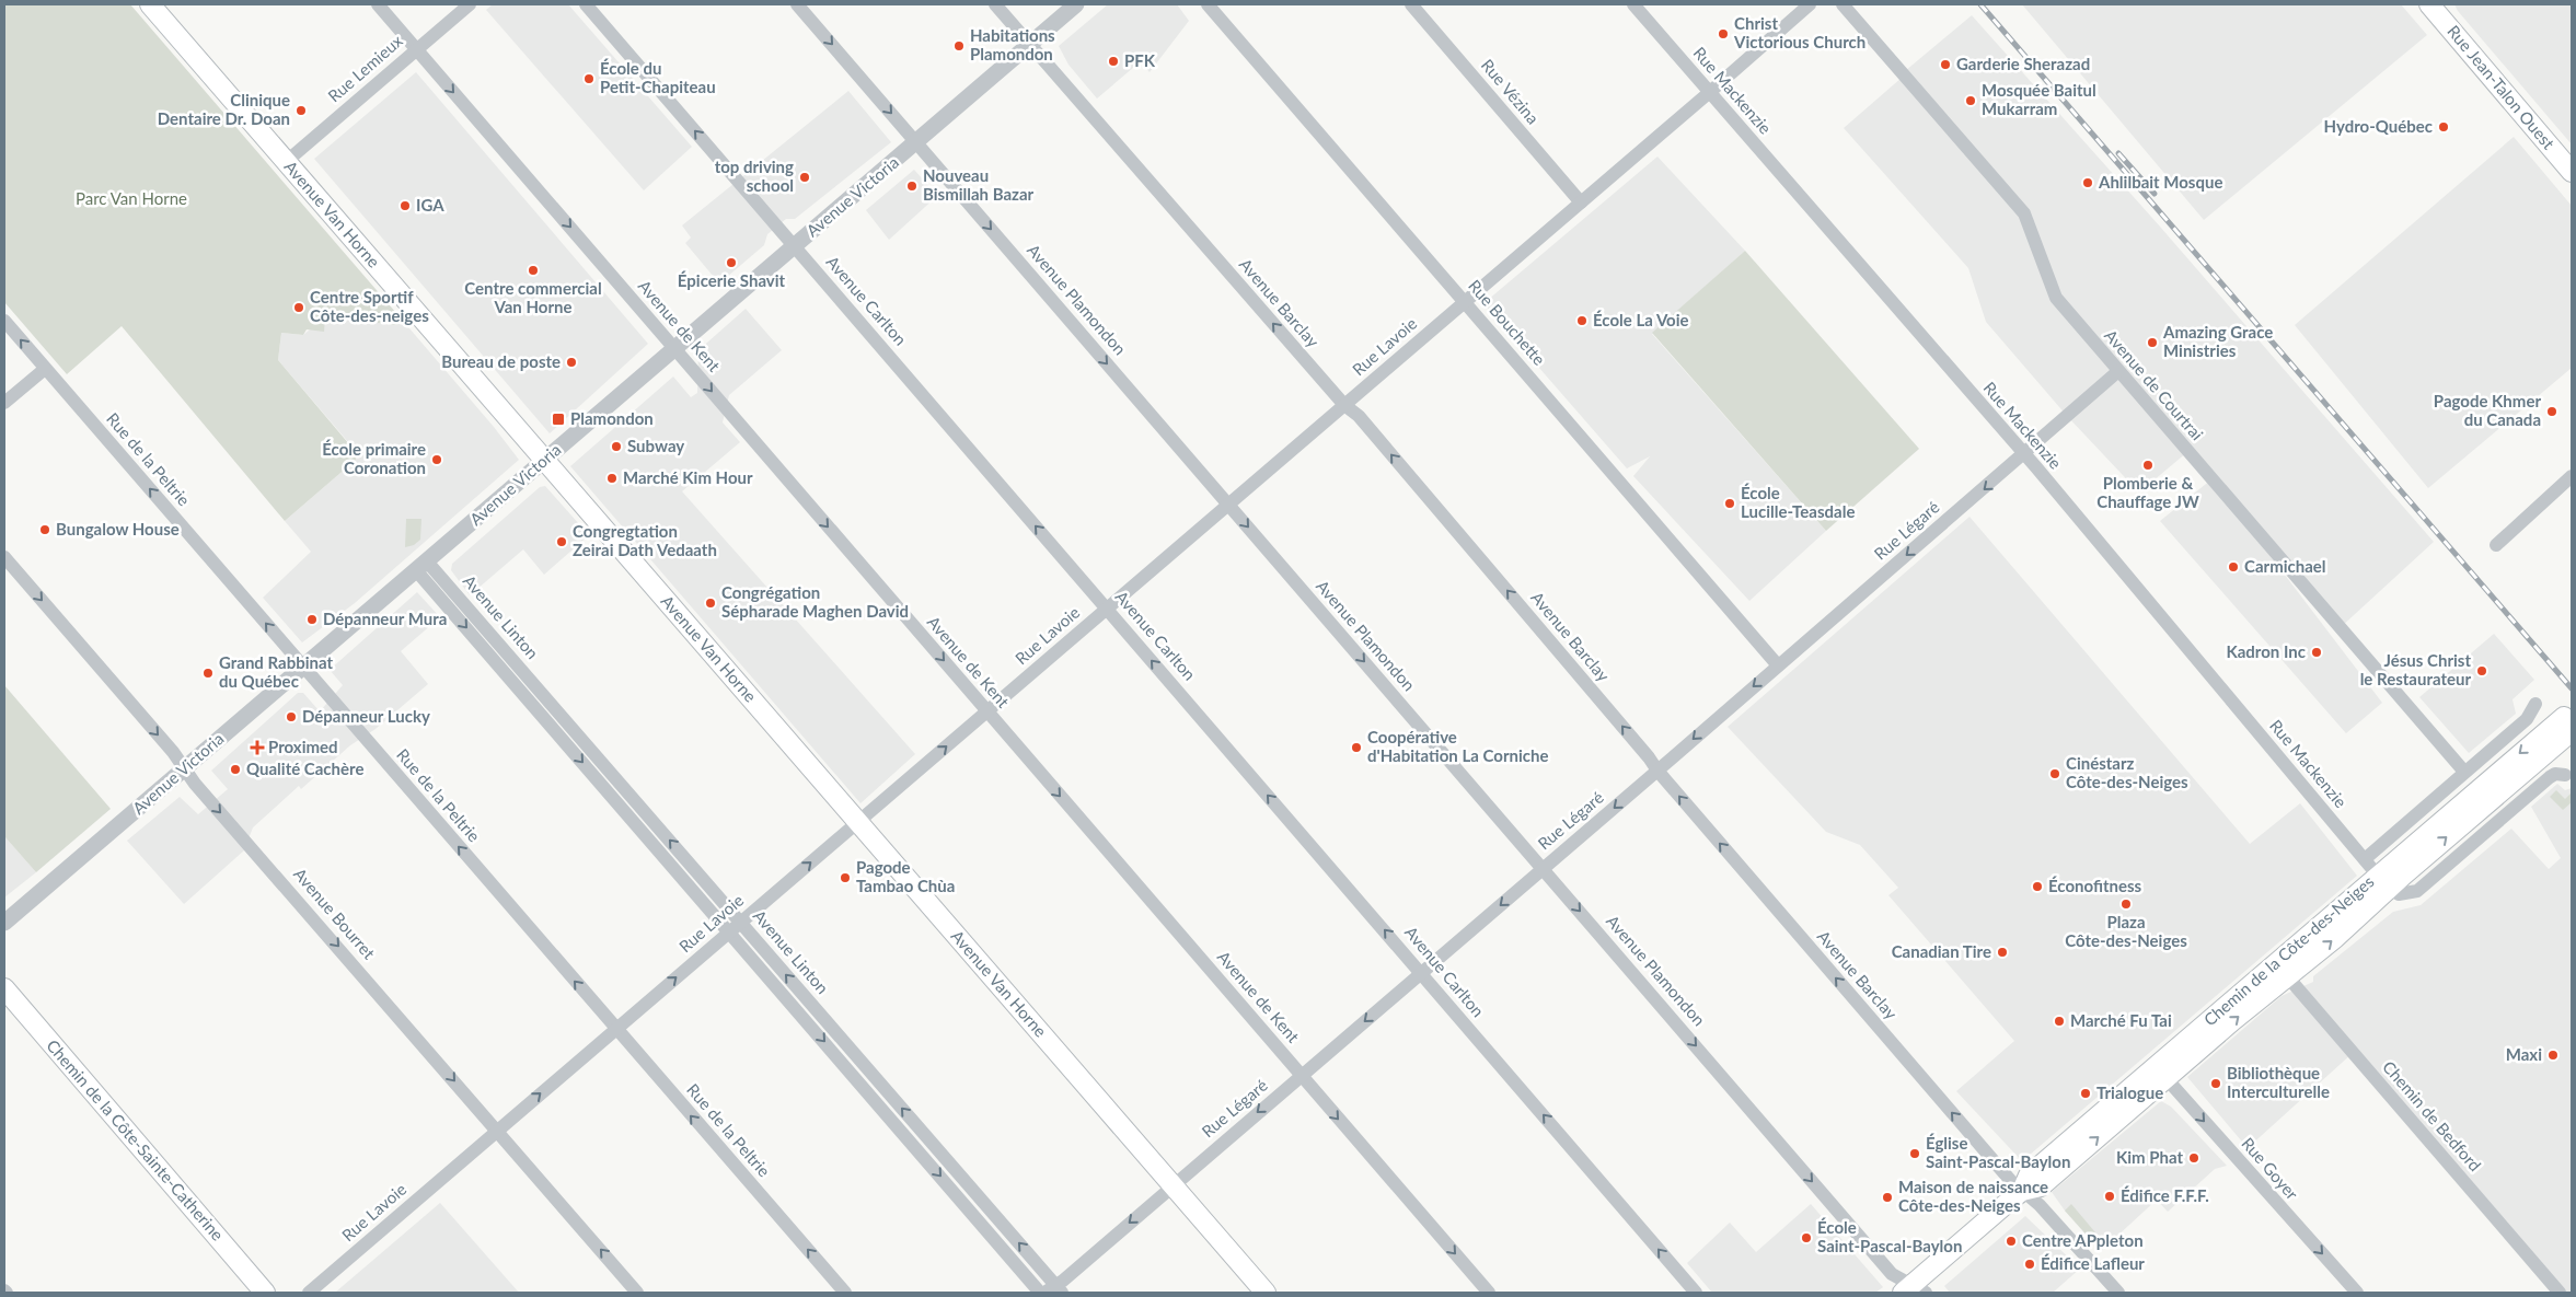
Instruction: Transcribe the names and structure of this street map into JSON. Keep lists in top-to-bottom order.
{
  "streets": {
    "main road": [
      "Rue Jean-Talon Ouest",
      "Avenue Van Horne",
      "Chemin de la Côte-des-Neiges",
      "Chemin de la Côte-Sainte-Catherine"
    ],
    "street": [
      "Rue Lemieux",
      "Rue Mackenzie",
      "Rue Vézina",
      "Avenue Victoria",
      "Avenue Plamondon",
      "Avenue Carlton",
      "Avenue Barclay",
      "Rue Bouchette",
      "Avenue de Kent",
      "Rue Lavoie",
      "Avenue de Courtrai",
      "Rue de la Peltrie",
      "Rue Légaré",
      "Avenue Linton",
      "Avenue Bourret",
      "Chemin de Bedford",
      "Rue Goyer"
    ]
  },
  "crossings": [
    ["Rue Lemieux", "Avenue Van Horne"],
    ["Rue Lemieux", "Avenue de Kent"],
    ["Rue Mackenzie", "Rue Lavoie"],
    ["Rue Mackenzie", "Rue Légaré"],
    ["Rue Mackenzie", "Chemin de la Côte-des-Neiges"],
    ["Rue Vézina", "Rue Lavoie"],
    ["Avenue Victoria", "Avenue Van Horne"],
    ["Avenue Victoria", "Avenue Plamondon"],
    ["Avenue Victoria", "Avenue Carlton"],
    ["Avenue Victoria", "Avenue Barclay"],
    ["Avenue Victoria", "Avenue de Kent"],
    ["Avenue Victoria", "Rue de la Peltrie"],
    ["Avenue Victoria", "Avenue Linton"],
    ["Avenue Victoria", "Avenue Bourret"],
    ["Avenue Van Horne", "Rue Lavoie"],
    ["Avenue Van Horne", "Rue Légaré"],
    ["Avenue Plamondon", "Rue Lavoie"],
    ["Avenue Plamondon", "Rue Légaré"],
    ["Avenue Plamondon", "Chemin de la Côte-des-Neiges"],
    ["Avenue Carlton", "Rue Lavoie"],
    ["Avenue Carlton", "Rue Légaré"],
    ["Avenue Barclay", "Rue Lavoie"],
    ["Avenue Barclay", "Rue Légaré"],
    ["Avenue Barclay", "Chemin de la Côte-des-Neiges"],
    ["Rue Bouchette", "Rue Lavoie"],
    ["Rue Bouchette", "Rue Légaré"],
    ["Avenue de Kent", "Rue Lavoie"],
    ["Avenue de Kent", "Rue Légaré"],
    ["Rue Lavoie", "Rue de la Peltrie"],
    ["Rue Lavoie", "Avenue Linton"],
    ["Rue Lavoie", "Avenue Bourret"],
    ["Avenue de Courtrai", "Rue Légaré"],
    ["Avenue de Courtrai", "Chemin de la Côte-des-Neiges"],
    ["Rue Légaré", "Avenue Linton"],
    ["Chemin de la Côte-des-Neiges", "Chemin de Bedford"],
    ["Chemin de la Côte-des-Neiges", "Rue Goyer"]
  ],
  "one_way": [
    "Avenue Plamondon",
    "Avenue Carlton",
    "Avenue Barclay",
    "Avenue de Kent",
    "Rue de la Peltrie",
    "Rue Légaré",
    "Rue Goyer"
  ],
  "parks": ["Parc Van Horne"],
  "places": {
    "other": [
      "Christ Victorious Church",
      "Habitations Plamondon",
      "PFK",
      "Garderie Sherazad",
      "École du Petit-Chapiteau",
      "Mosquée Baitul Mukarram",
      "Clinique Dentaire Dr. Doan",
      "Hydro-Québec",
      "top driving school",
      "Ahlilbait Mosque",
      "Nouveau Bismillah Bazar",
      "IGA",
      "Épicerie Shavit",
      "Centre commercial Van Horne",
      "Centre Sportif Côte-des-neiges",
      "École La Voie",
      "Amazing Grace Ministries",
      "Bureau de poste",
      "Pagode Khmer du Canada",
      "Subway",
      "École primaire Coronation",
      "Plomberie & Chauffage JW",
      "Marché Kim Hour",
      "École Lucille-Teasdale",
      "Bungalow House",
      "Congregtation Zeirai Dath Vedaath",
      "Carmichael",
      "Congrégation Sépharade Maghen David",
      "Dépanneur Mura",
      "Kadron Inc",
      "Jésus Christ le Restaurateur",
      "Grand Rabbinat du Québec",
      "Dépanneur Lucky",
      "Coopérative d'Habitation La Corniche",
      "Qualité Cachère",
      "Cinéstarz Côte-des-Neiges",
      "Pagode Tambao Chùa",
      "Éconofitness",
      "Plaza Côte-des-Neiges",
      "Canadian Tire",
      "Marché Fu Tai",
      "Maxi",
      "Bibliothèque Interculturelle",
      "Trialogue",
      "Église Saint-Pascal-Baylon",
      "Kim Phat",
      "Édifice F.F.F.",
      "Maison de naissance Côte-des-Neiges",
      "École Saint-Pascal-Baylon",
      "Centre APpleton",
      "Édifice Lafleur"
    ],
    "transit": ["Plamondon"],
    "health": ["Proximed"]
  }
}
